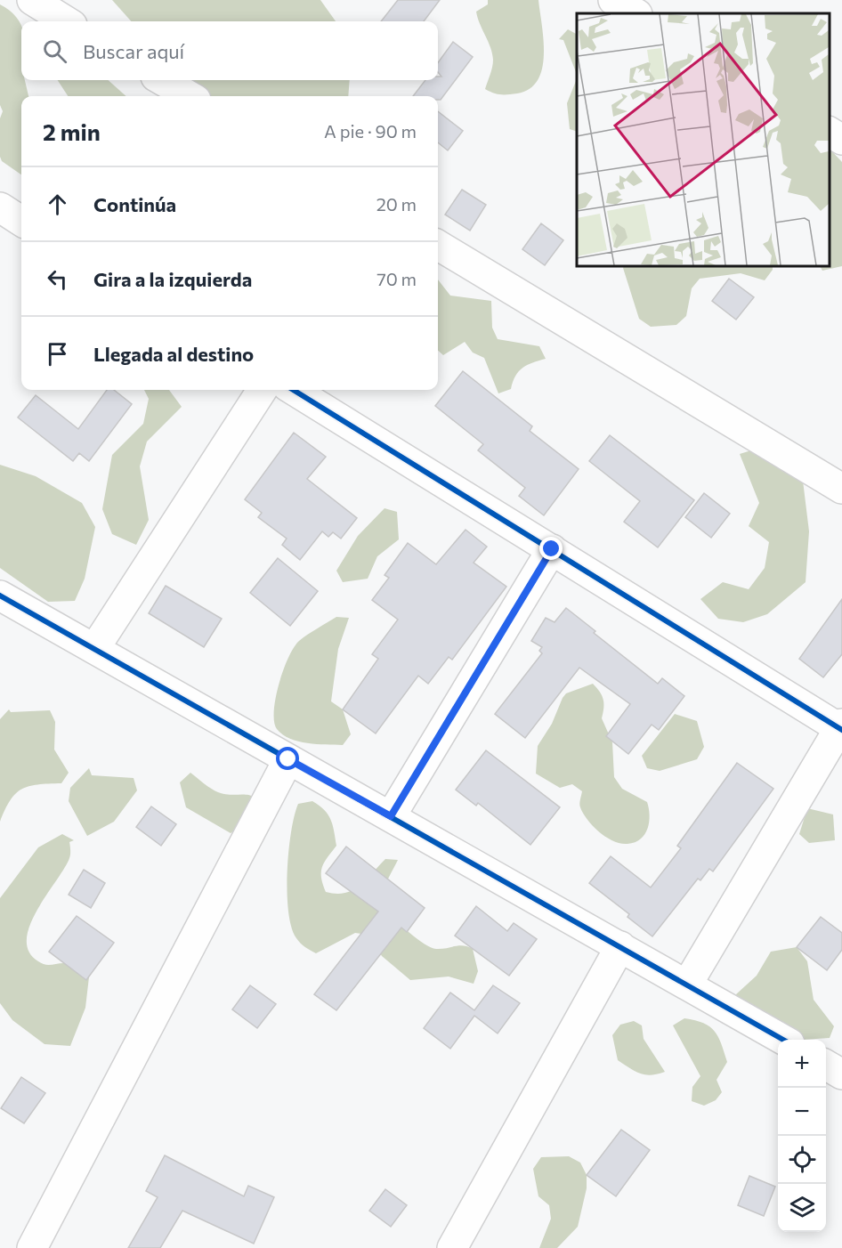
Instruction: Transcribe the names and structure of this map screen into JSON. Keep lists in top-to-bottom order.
{
  "page": {
    "search": "Buscar aquí",
    "heading": ["2 min", "A pie · 90 m"],
    "list": [
      ["Continúa", "20 m"],
      ["Gira a la izquierda", "70 m"],
      "Llegada al destino"
    ],
    "map_buttons": ["+", "−"]
  }
}
